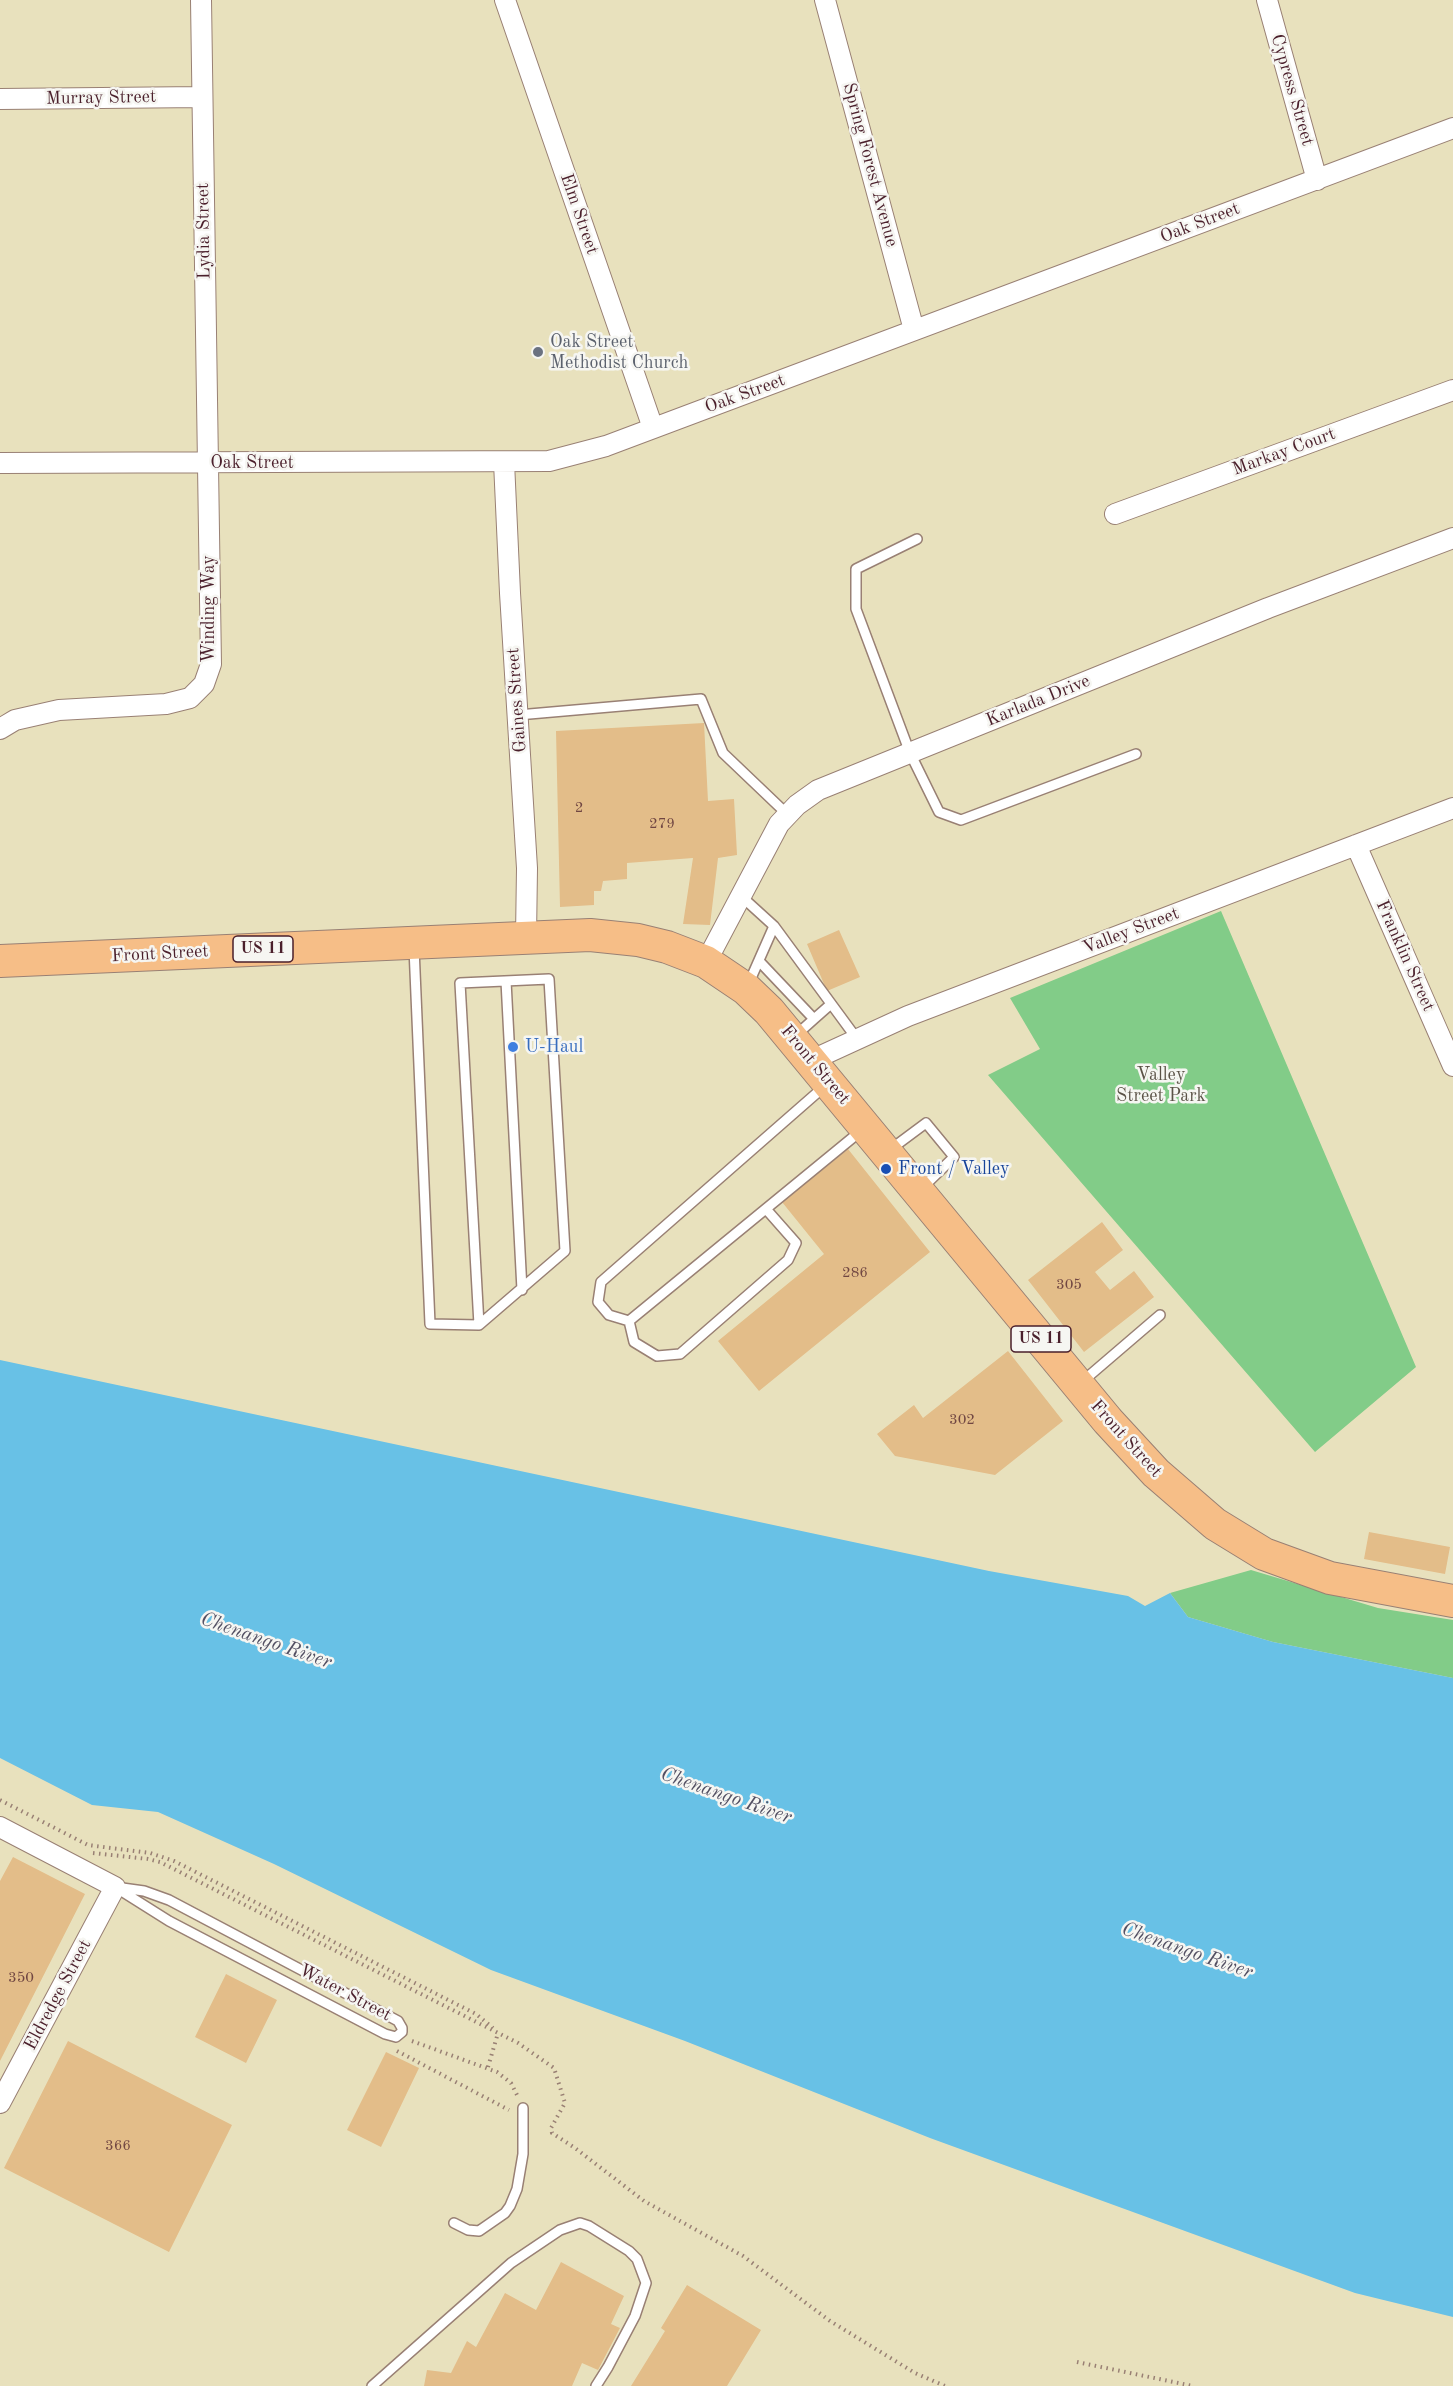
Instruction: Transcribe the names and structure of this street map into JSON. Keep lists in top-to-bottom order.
{
  "streets": {
    "main road": ["US 11", "Front Street"],
    "street": [
      "Cypress Street",
      "Murray Street",
      "Spring Forest Avenue",
      "Elm Street",
      "Oak Street",
      "Lydia Street",
      "Markay Court",
      "Winding Way",
      "Gaines Street",
      "Karlada Drive",
      "Valley Street",
      "Franklin Street",
      "Water Street",
      "Eldredge Street"
    ]
  },
  "crossings": [
    ["Cypress Street", "Oak Street"],
    ["Murray Street", "Lydia Street"],
    ["Spring Forest Avenue", "Oak Street"],
    ["Elm Street", "Oak Street"],
    ["Oak Street", "Lydia Street"],
    ["Oak Street", "Winding Way"],
    ["Oak Street", "Gaines Street"],
    ["Lydia Street", "Winding Way"],
    ["Gaines Street", "Front Street"],
    ["Karlada Drive", "Front Street"],
    ["Valley Street", "Front Street"],
    ["Valley Street", "Franklin Street"],
    ["Water Street", "Eldredge Street"]
  ],
  "water": ["Chenango River"],
  "parks": ["Valley Street Park"],
  "places": ["Oak Street Methodist Church", "U-Haul", "Front / Valley"],
  "house_numbers": [
    "2",
    "279",
    "286",
    "305",
    "302",
    "350",
    "366"
  ]
}
